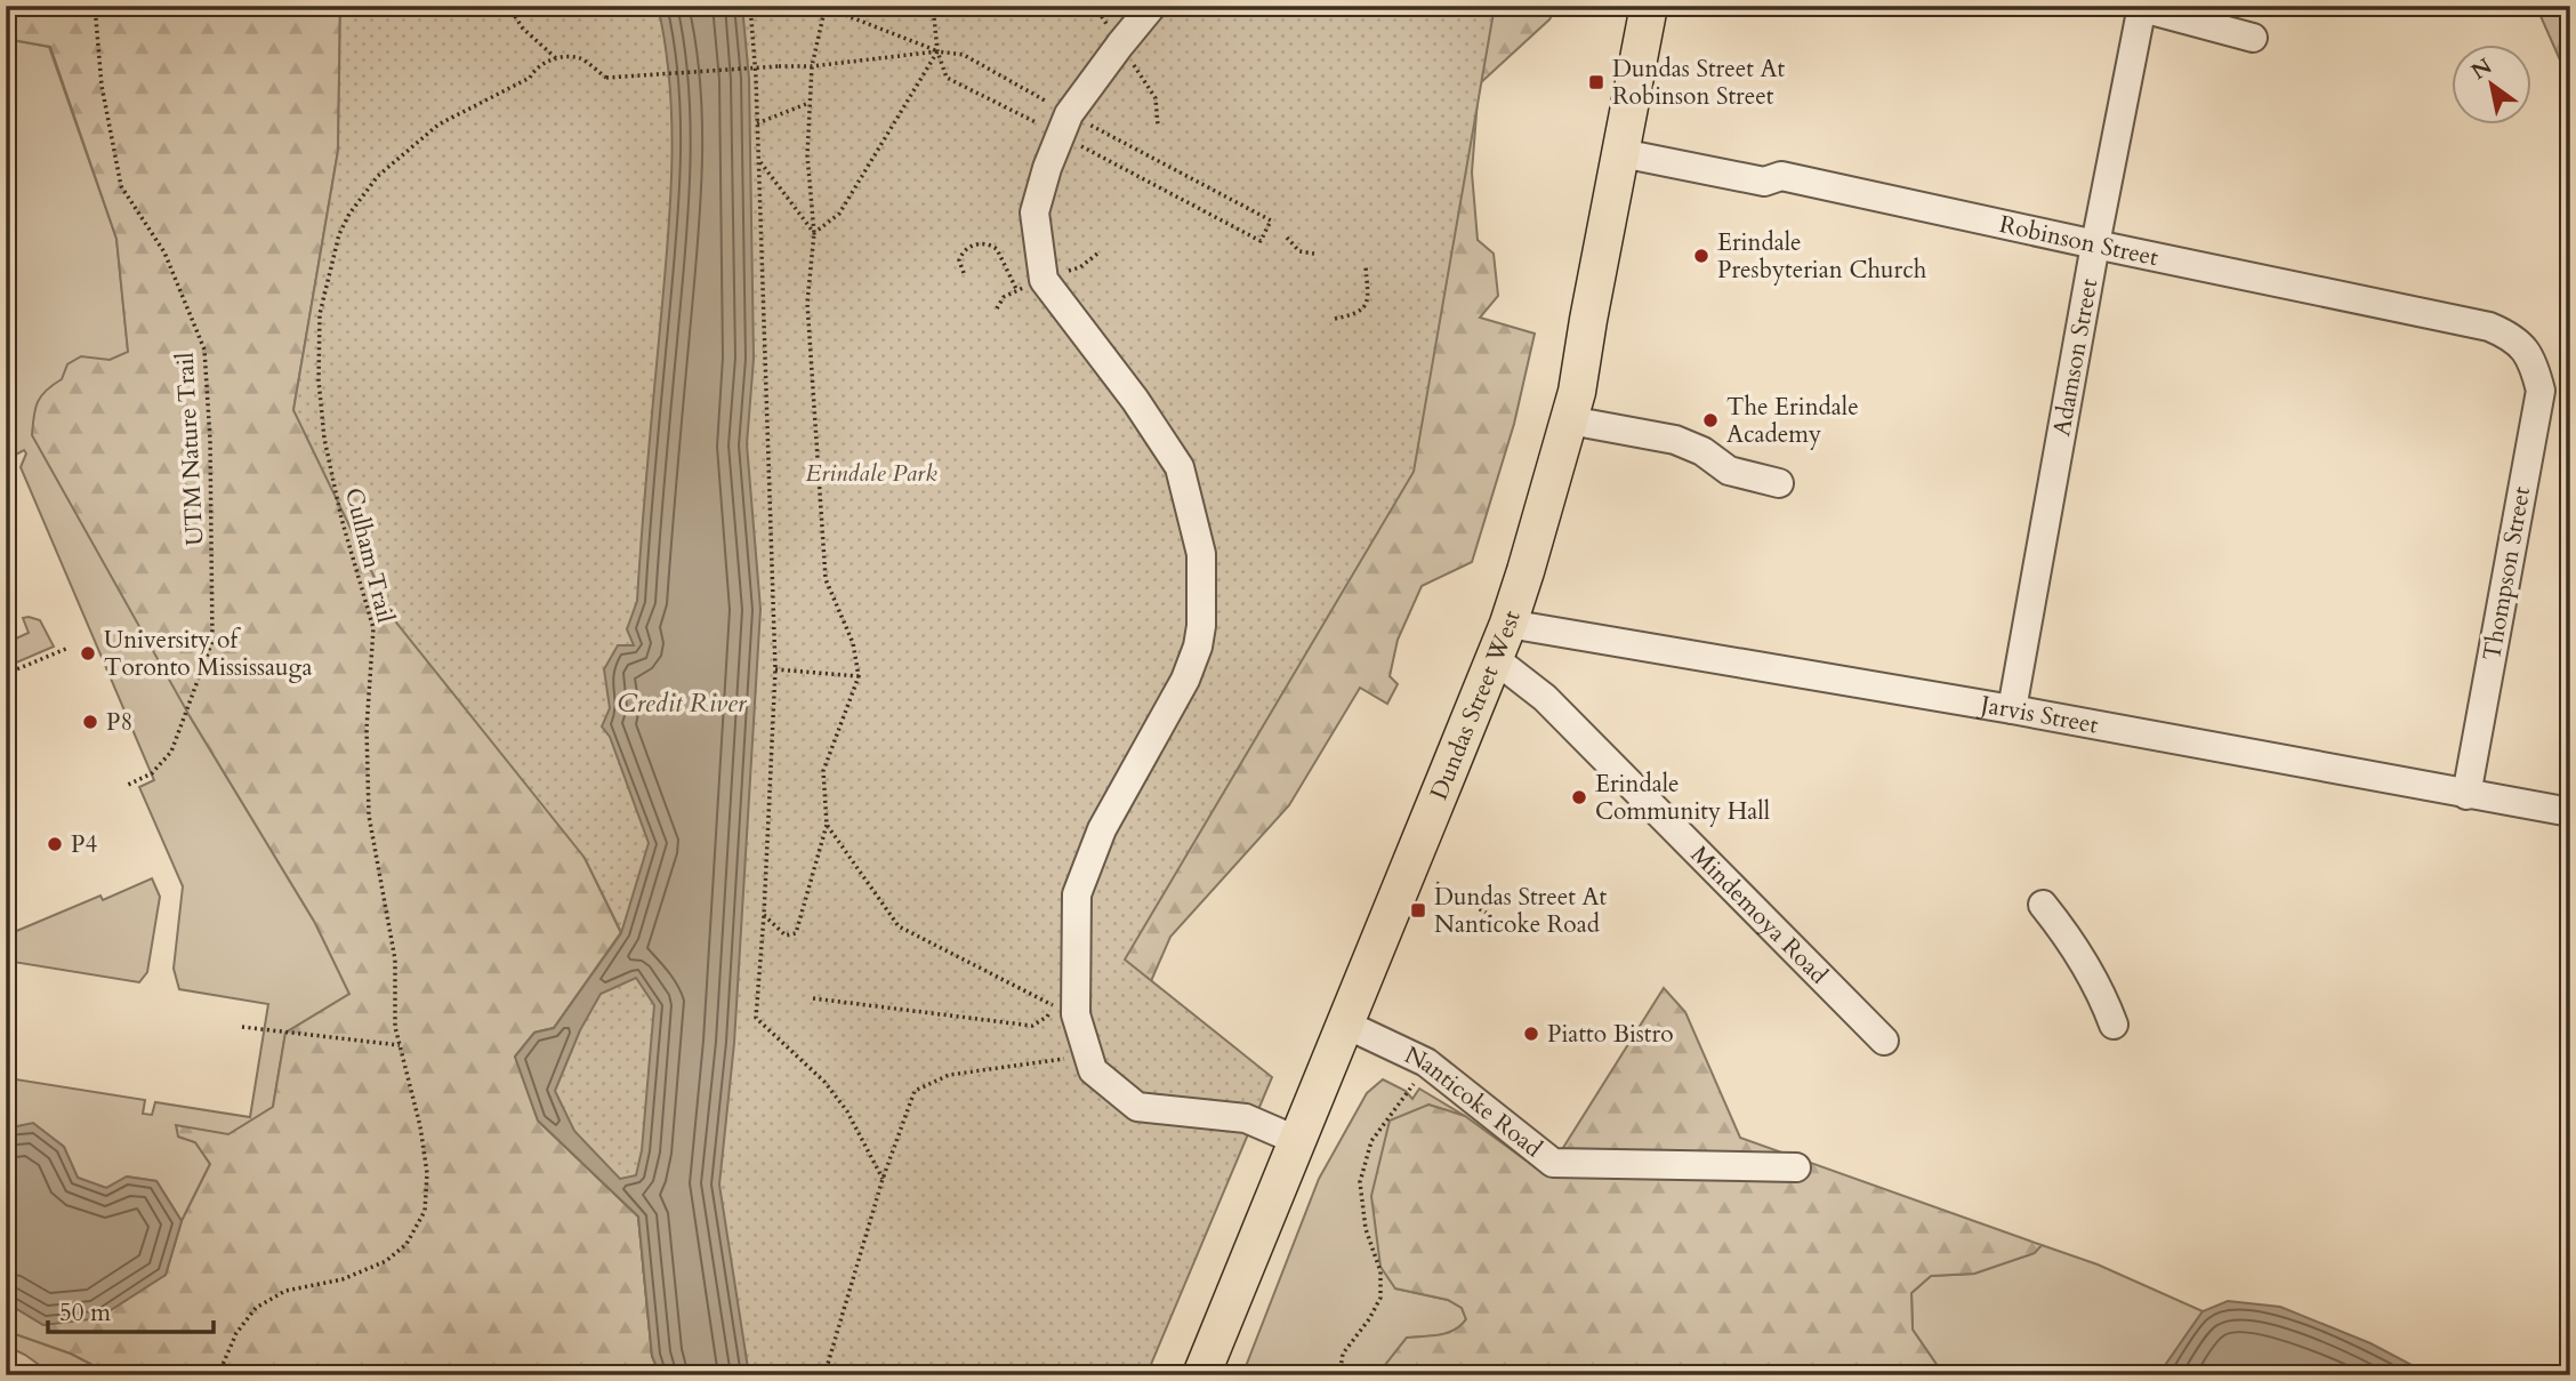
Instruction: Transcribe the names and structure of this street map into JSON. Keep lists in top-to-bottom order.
{
  "streets": {
    "main road": ["Dundas Street West"],
    "street": [
      "Robinson Street",
      "Adamson Street",
      "Thompson Street",
      "Jarvis Street",
      "Mindemoya Road",
      "Nanticoke Road"
    ],
    "path": ["UTM Nature Trail", "Culham Trail"]
  },
  "crossings": [
    ["Robinson Street", "Adamson Street"],
    ["Robinson Street", "Thompson Street"],
    ["Robinson Street", "Dundas Street West"],
    ["Adamson Street", "Jarvis Street"],
    ["Thompson Street", "Jarvis Street"],
    ["Dundas Street West", "Jarvis Street"],
    ["Dundas Street West", "Mindemoya Road"],
    ["Dundas Street West", "Nanticoke Road"]
  ],
  "water": ["Credit River"],
  "parks": ["Erindale Park"],
  "places": {
    "transit": ["Dundas Street At Robinson Street", "Dundas Street At Nanticoke Road"],
    "other": [
      "Erindale Presbyterian Church",
      "The Erindale Academy",
      "University of Toronto Mississauga",
      "P8",
      "Erindale Community Hall",
      "P4",
      "Piatto Bistro"
    ]
  },
  "scale_bar": "50 m",
  "north": "top left"
}
